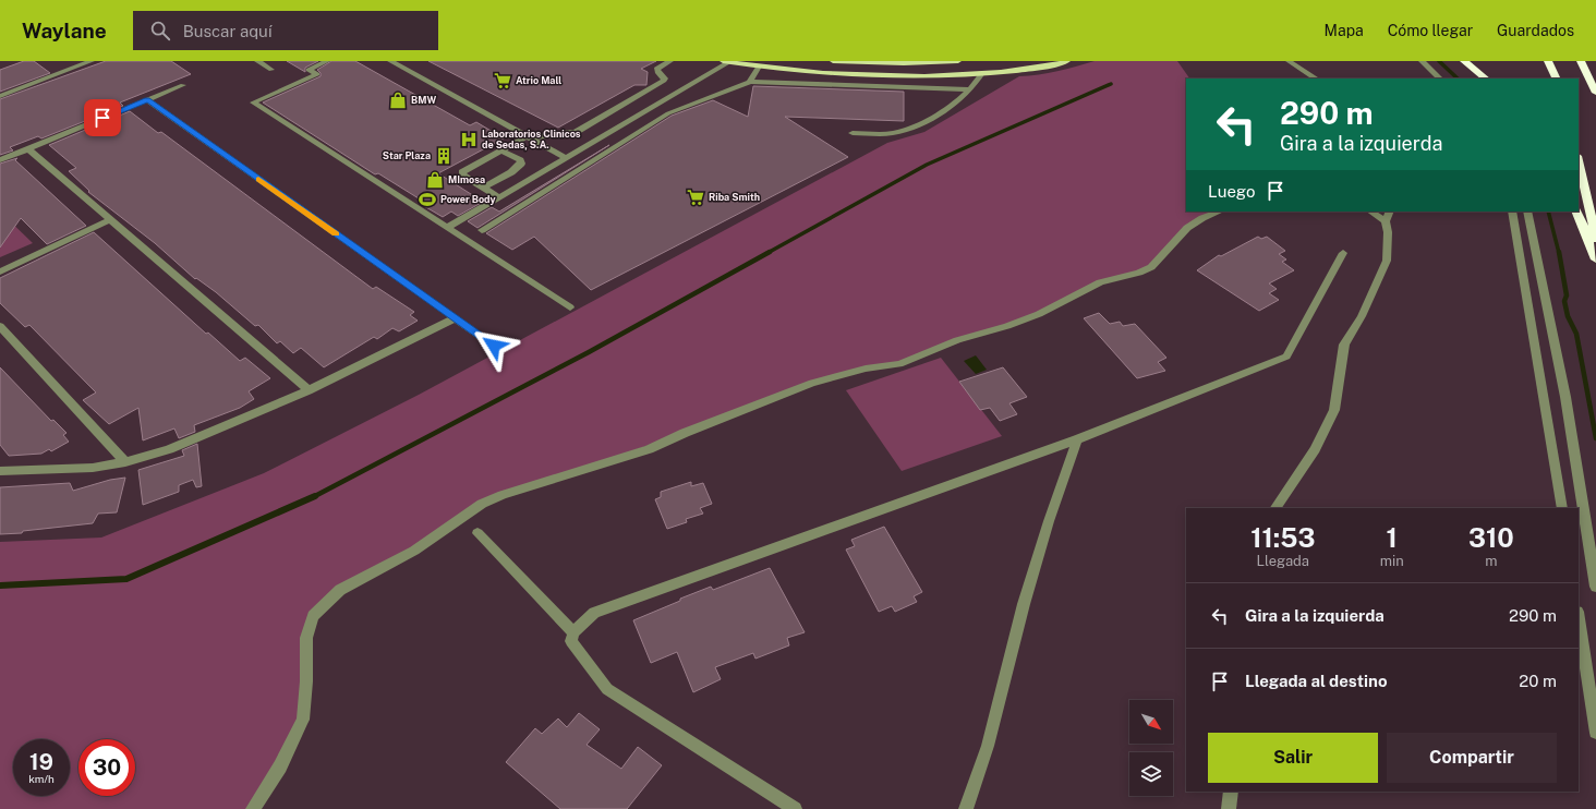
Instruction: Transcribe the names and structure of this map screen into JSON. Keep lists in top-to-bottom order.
{
  "places": {
    "supermarket": ["Atrio Mall", "Riba Smith"],
    "shop": ["BMW", "MImosa"],
    "hospital": ["Laboratorios Clinicos de Sedas, S.A."],
    "building": ["Star Plaza"],
    "sports": ["Power Body"]
  },
  "north": "bottom right",
  "page": {
    "header": "Waylane",
    "search": "Buscar aquí",
    "nav": ["Mapa", "Cómo llegar", "Guardados"],
    "turn": ["290 m", "Gira a la izquierda"],
    "then": "Luego",
    "eta": [
      "11:53",
      "Llegada",
      "1",
      "min",
      "310",
      "m"
    ],
    "list": [
      {
        "name": "Gira a la izquierda",
        "value": "290 m"
      },
      {
        "name": "Llegada al destino",
        "value": "20 m"
      }
    ],
    "buttons": ["Salir", "Compartir"],
    "speed": "19 km/h",
    "limit": "30"
  }
}
